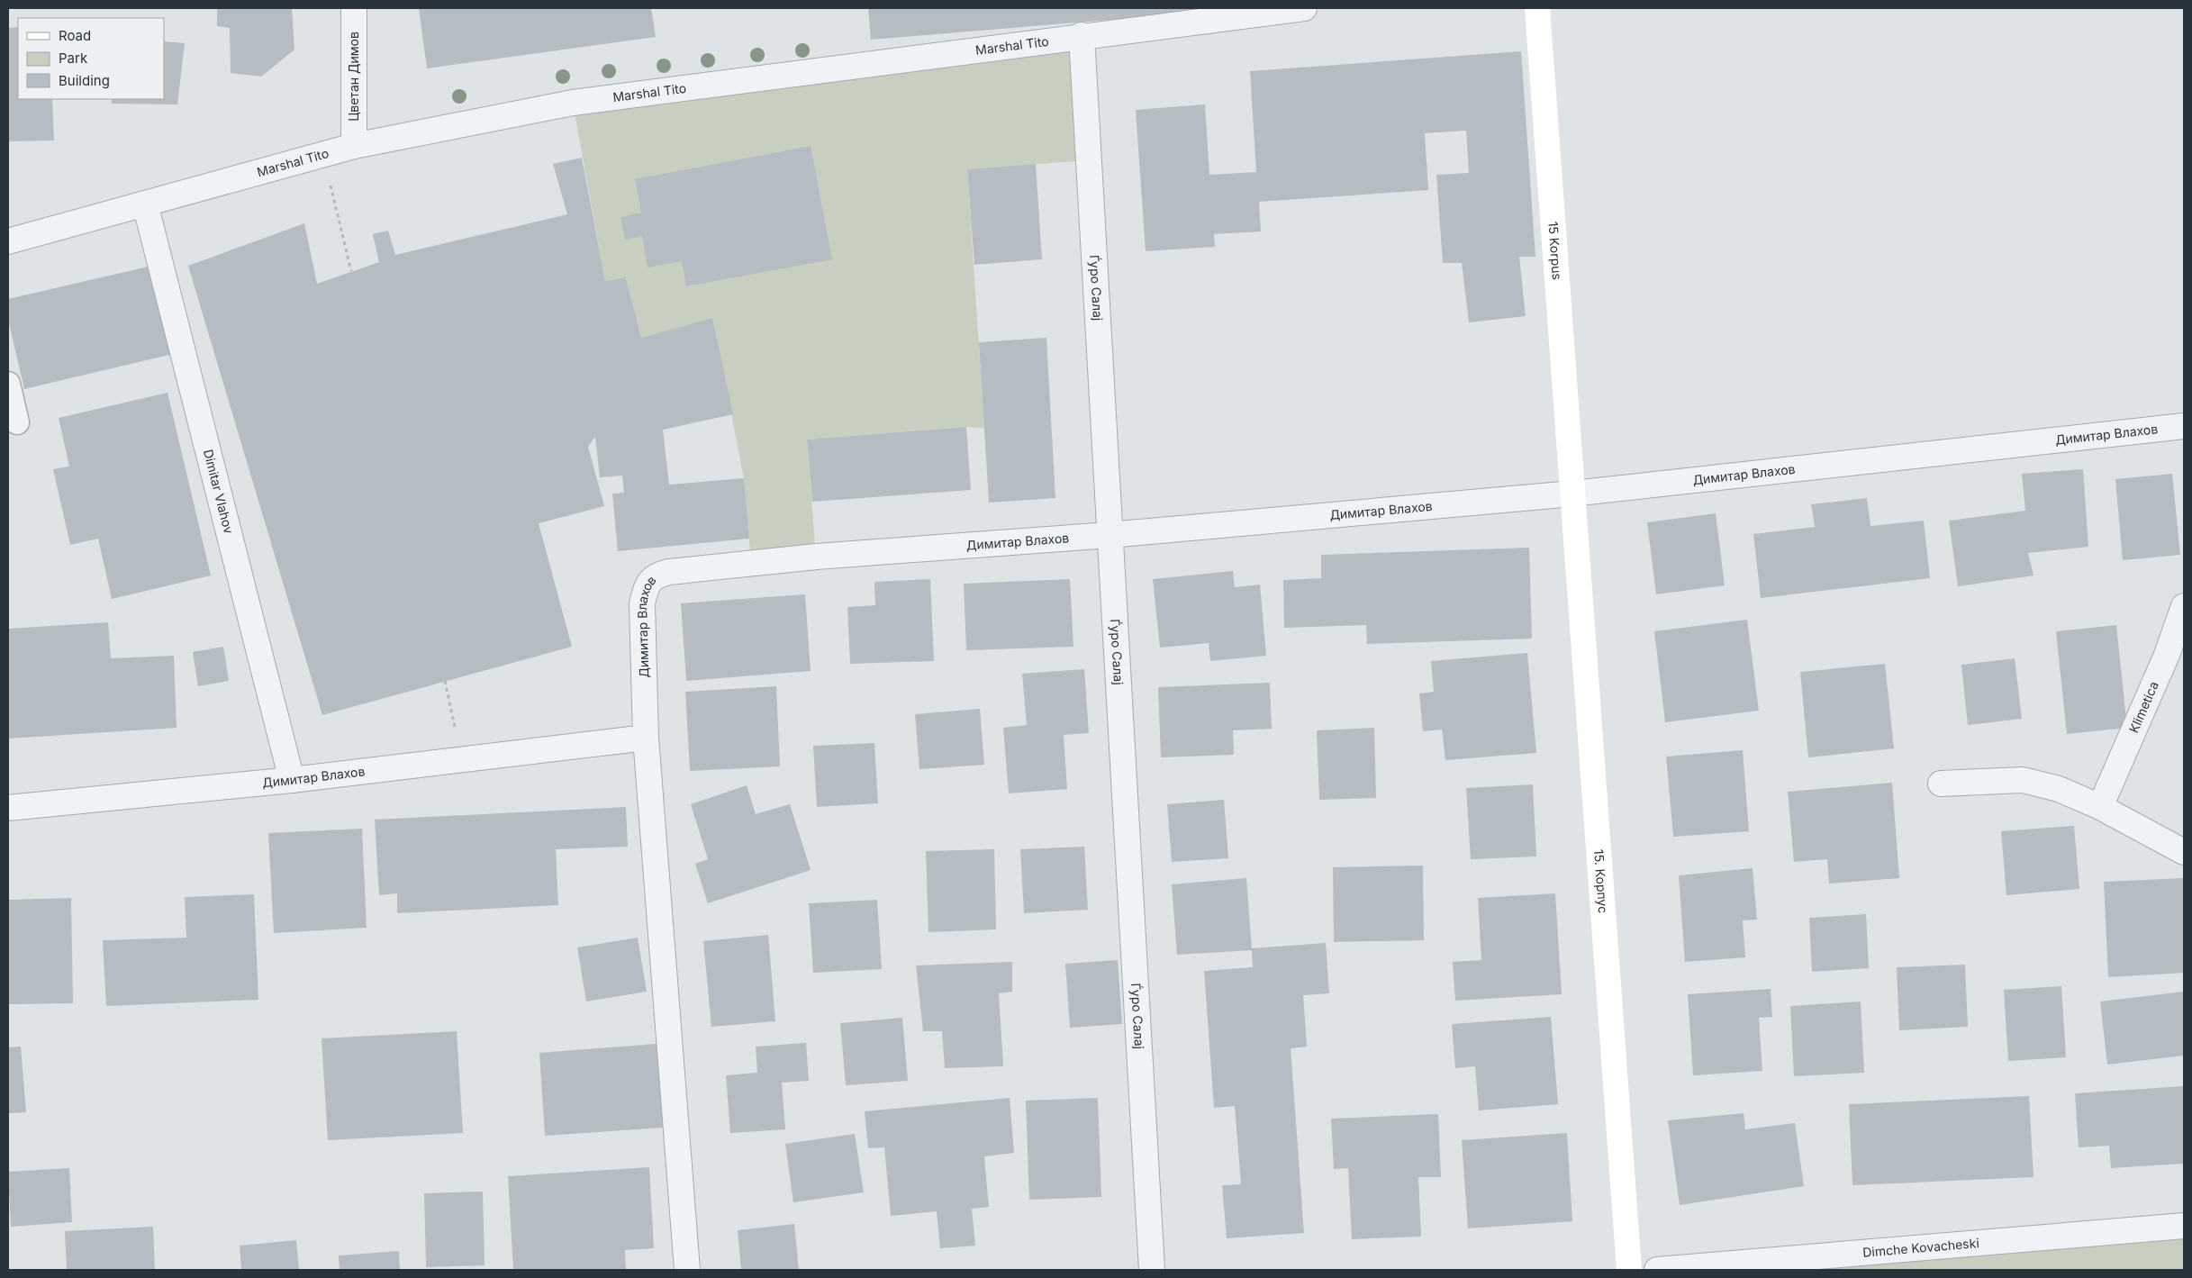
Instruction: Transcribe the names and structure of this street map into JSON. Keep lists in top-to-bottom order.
{
  "streets": {
    "street": [
      "Marshal Tito",
      "Цветан Димов",
      "15 Korpus",
      "Ѓуро Салај",
      "Димитар Влахов",
      "Dimitar Vlahov",
      "Klimetica",
      "15. Корпус",
      "Dimche Kovacheski"
    ]
  },
  "crossings": [
    ["Marshal Tito", "Цветан Димов"],
    ["Marshal Tito", "Ѓуро Салај"],
    ["Marshal Tito", "Dimitar Vlahov"],
    ["15 Korpus", "Димитар Влахов"],
    ["15 Korpus", "15. Корпус"],
    ["Ѓуро Салај", "Димитар Влахов"],
    ["Димитар Влахов", "Dimitar Vlahov"],
    ["Димитар Влахов", "15. Корпус"]
  ],
  "legend": ["Road", "Park", "Building"]
}
